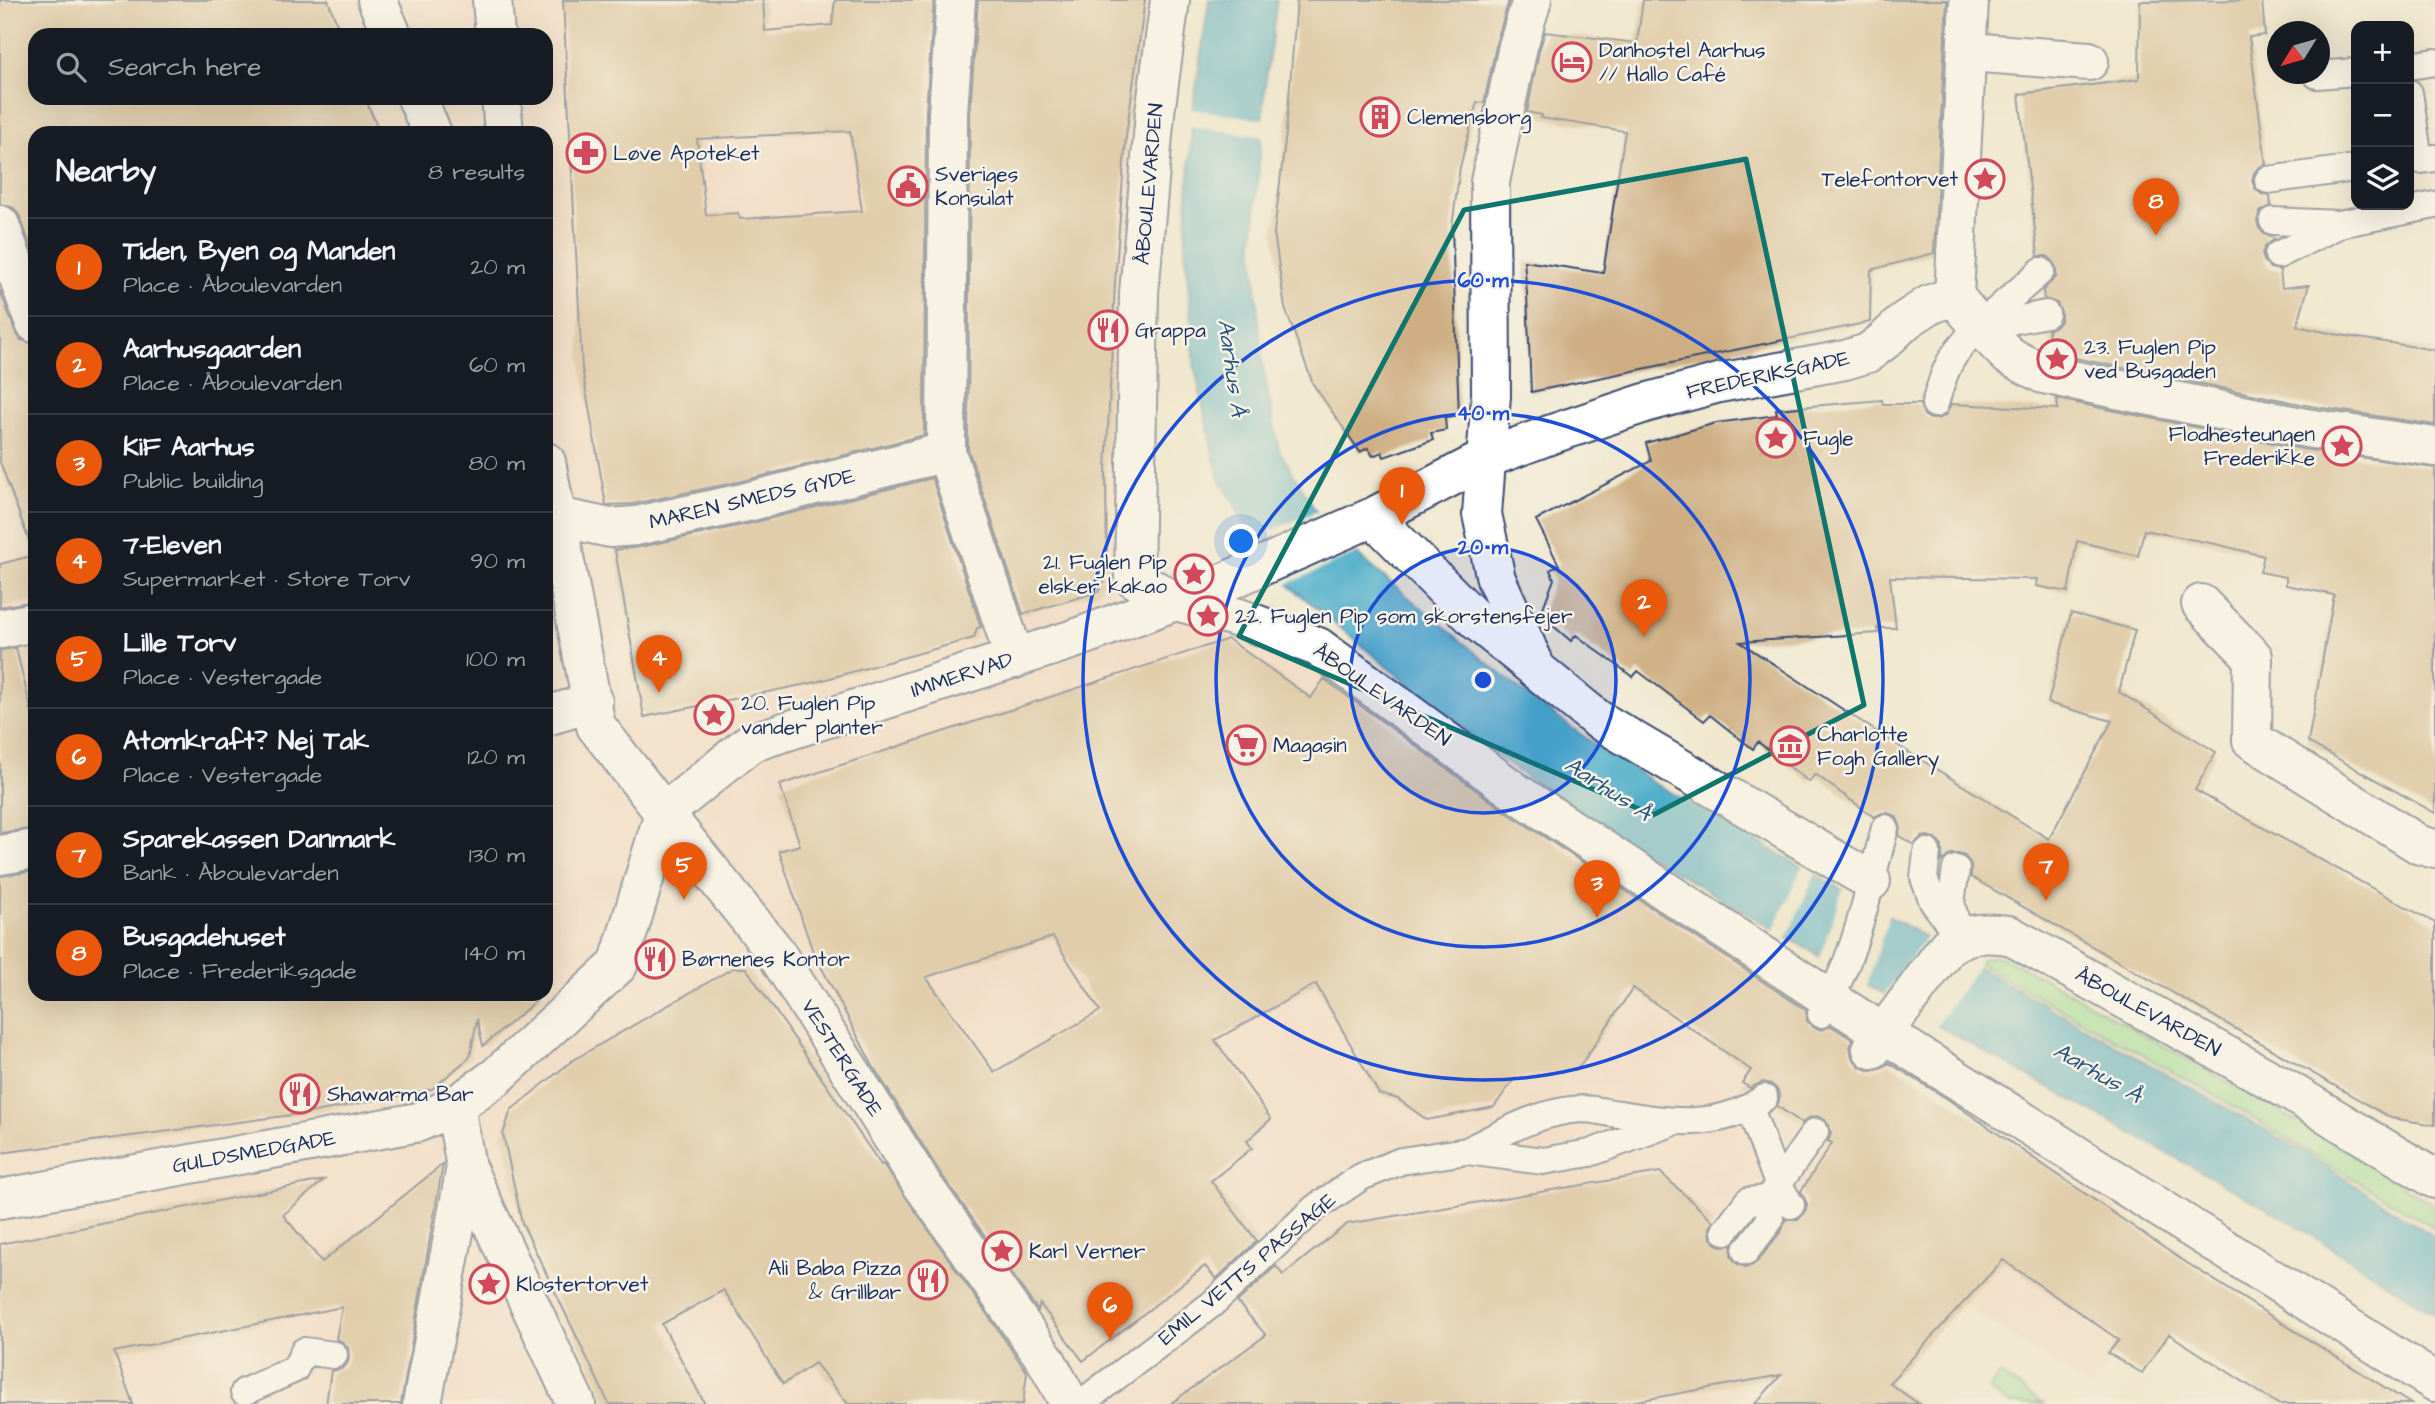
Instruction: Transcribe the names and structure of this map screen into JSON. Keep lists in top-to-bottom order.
{
  "streets": {
    "street": [
      "ÅBOULEVARDEN",
      "FREDERIKSGADE",
      "MAREN SMEDS GYDE",
      "IMMERVAD",
      "VESTERGADE",
      "GULDSMEDGADE"
    ],
    "lane": ["EMIL VETTS PASSAGE"]
  },
  "crossings": [
    ["ÅBOULEVARDEN", "IMMERVAD"],
    ["FREDERIKSGADE", "IMMERVAD"],
    ["IMMERVAD", "VESTERGADE"],
    ["IMMERVAD", "GULDSMEDGADE"],
    ["VESTERGADE", "GULDSMEDGADE"]
  ],
  "water": ["Aarhus Å"],
  "places": {
    "hotel": ["Danhostel Aarhus // Hallo Café"],
    "building": ["Clemensborg"],
    "pharmacy": ["Løve Apoteket"],
    "place": [
      "Telefontorvet",
      "23. Fuglen Pip ved Busgaden",
      "Fugle",
      "Flodhesteungen Frederikke",
      "21. Fuglen Pip elsker kakao",
      "22. Fuglen Pip som skorstensfejer",
      "20. Fuglen Pip vander planter",
      "Karl Verner",
      "Klostertorvet"
    ],
    "public building": ["Sveriges Konsulat"],
    "restaurant": [
      "Grappa",
      "Børnenes Kontor",
      "Shawarma Bar",
      "Ali Baba Pizza & Grillbar"
    ],
    "supermarket": ["Magasin"],
    "museum": ["Charlotte Fogh Gallery"]
  },
  "north": "bottom left",
  "page": {
    "map_buttons": ["+", "−"],
    "search": "Search here",
    "heading": ["Nearby", "8 results"],
    "pins": [
      "8",
      "1",
      "2",
      "4",
      "5",
      "7",
      "3",
      "6"
    ],
    "list": [
      {
        "mark": "1",
        "name": "Tiden, Byen og Manden",
        "note": "Place · Åboulevarden",
        "value": "20 m"
      },
      {
        "mark": "2",
        "name": "Aarhusgaarden",
        "note": "Place · Åboulevarden",
        "value": "60 m"
      },
      {
        "mark": "3",
        "name": "KiF Aarhus",
        "note": "Public building",
        "value": "80 m"
      },
      {
        "mark": "4",
        "name": "7-Eleven",
        "note": "Supermarket · Store Torv",
        "value": "90 m"
      },
      {
        "mark": "5",
        "name": "Lille Torv",
        "note": "Place · Vestergade",
        "value": "100 m"
      },
      {
        "mark": "6",
        "name": "Atomkraft? Nej Tak",
        "note": "Place · Vestergade",
        "value": "120 m"
      },
      {
        "mark": "7",
        "name": "Sparekassen Danmark",
        "note": "Bank · Åboulevarden",
        "value": "130 m"
      },
      {
        "mark": "8",
        "name": "Busgadehuset",
        "note": "Place · Frederiksgade",
        "value": "140 m"
      }
    ]
  },
  "rings": ["60 m", "40 m", "20 m"]
}
